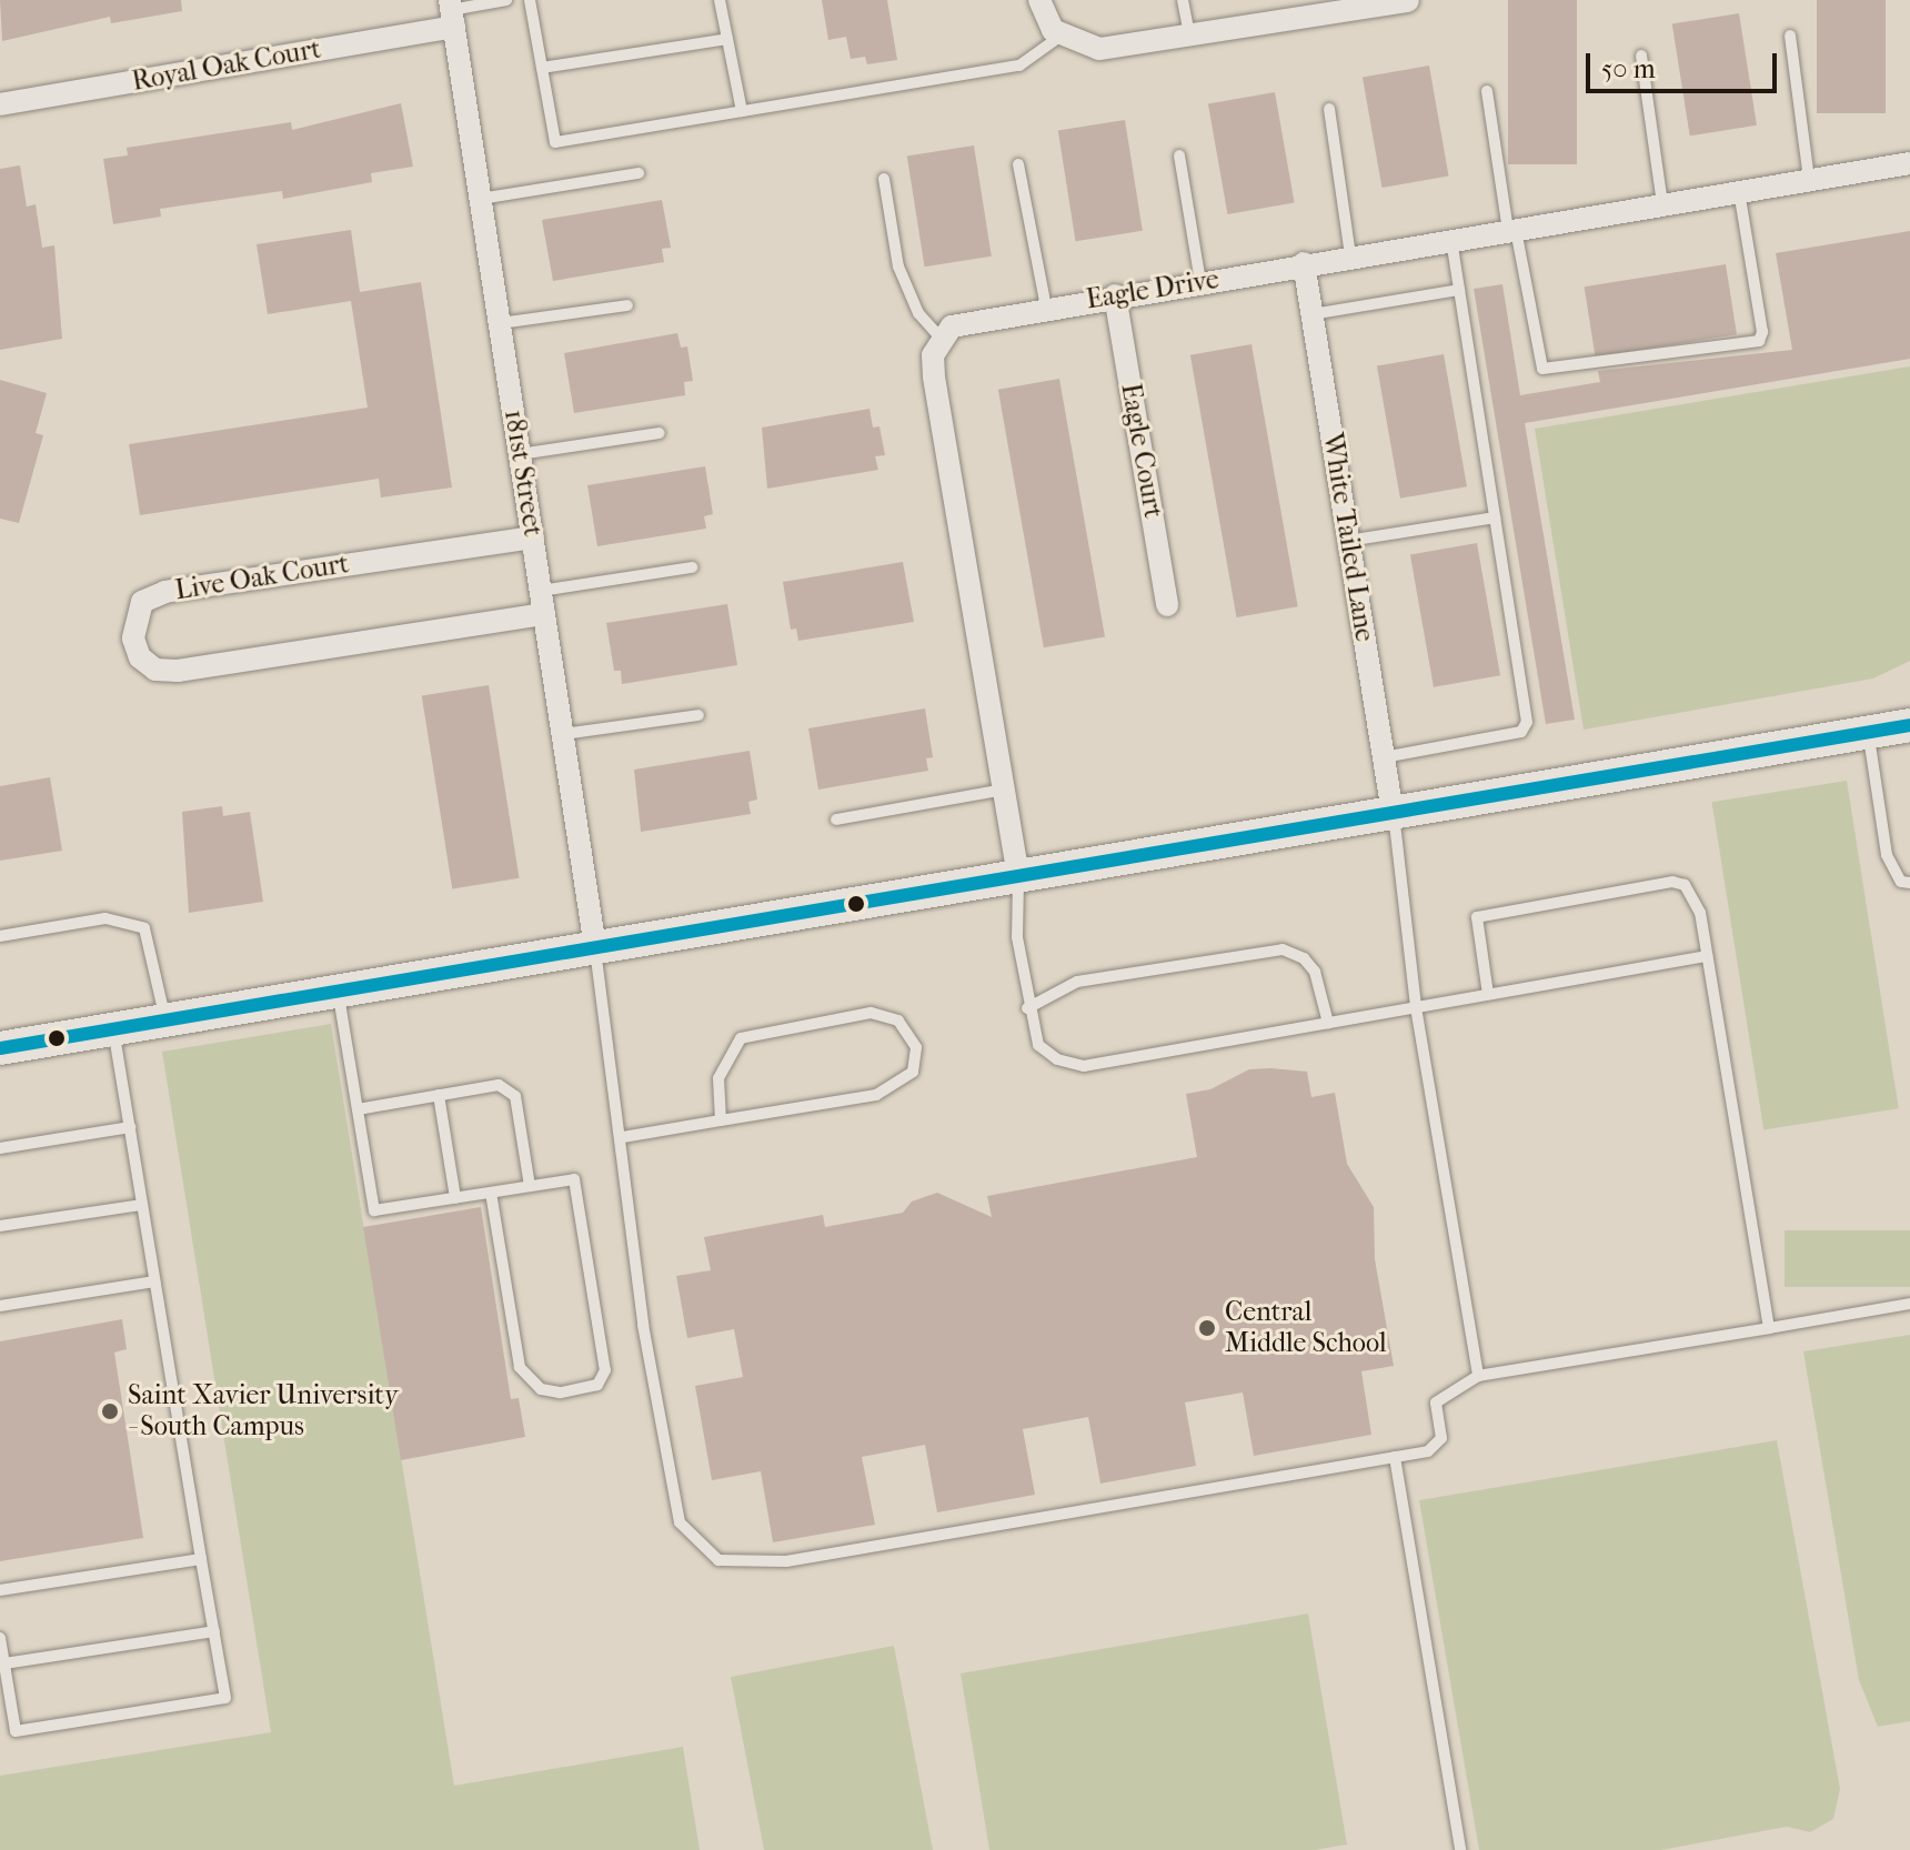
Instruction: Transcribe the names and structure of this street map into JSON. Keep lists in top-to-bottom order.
{
  "streets": {
    "street": [
      "Royal Oak Court",
      "Eagle Drive",
      "Eagle Court",
      "181st Street",
      "White Tailed Lane",
      "Live Oak Court"
    ]
  },
  "crossings": [
    ["Royal Oak Court", "181st Street"],
    ["Eagle Drive", "Eagle Court"],
    ["Eagle Drive", "White Tailed Lane"],
    ["181st Street", "Live Oak Court"]
  ],
  "places": ["Central Middle School", "Saint Xavier University - South Campus"],
  "scale_bar": "50 m"
}
